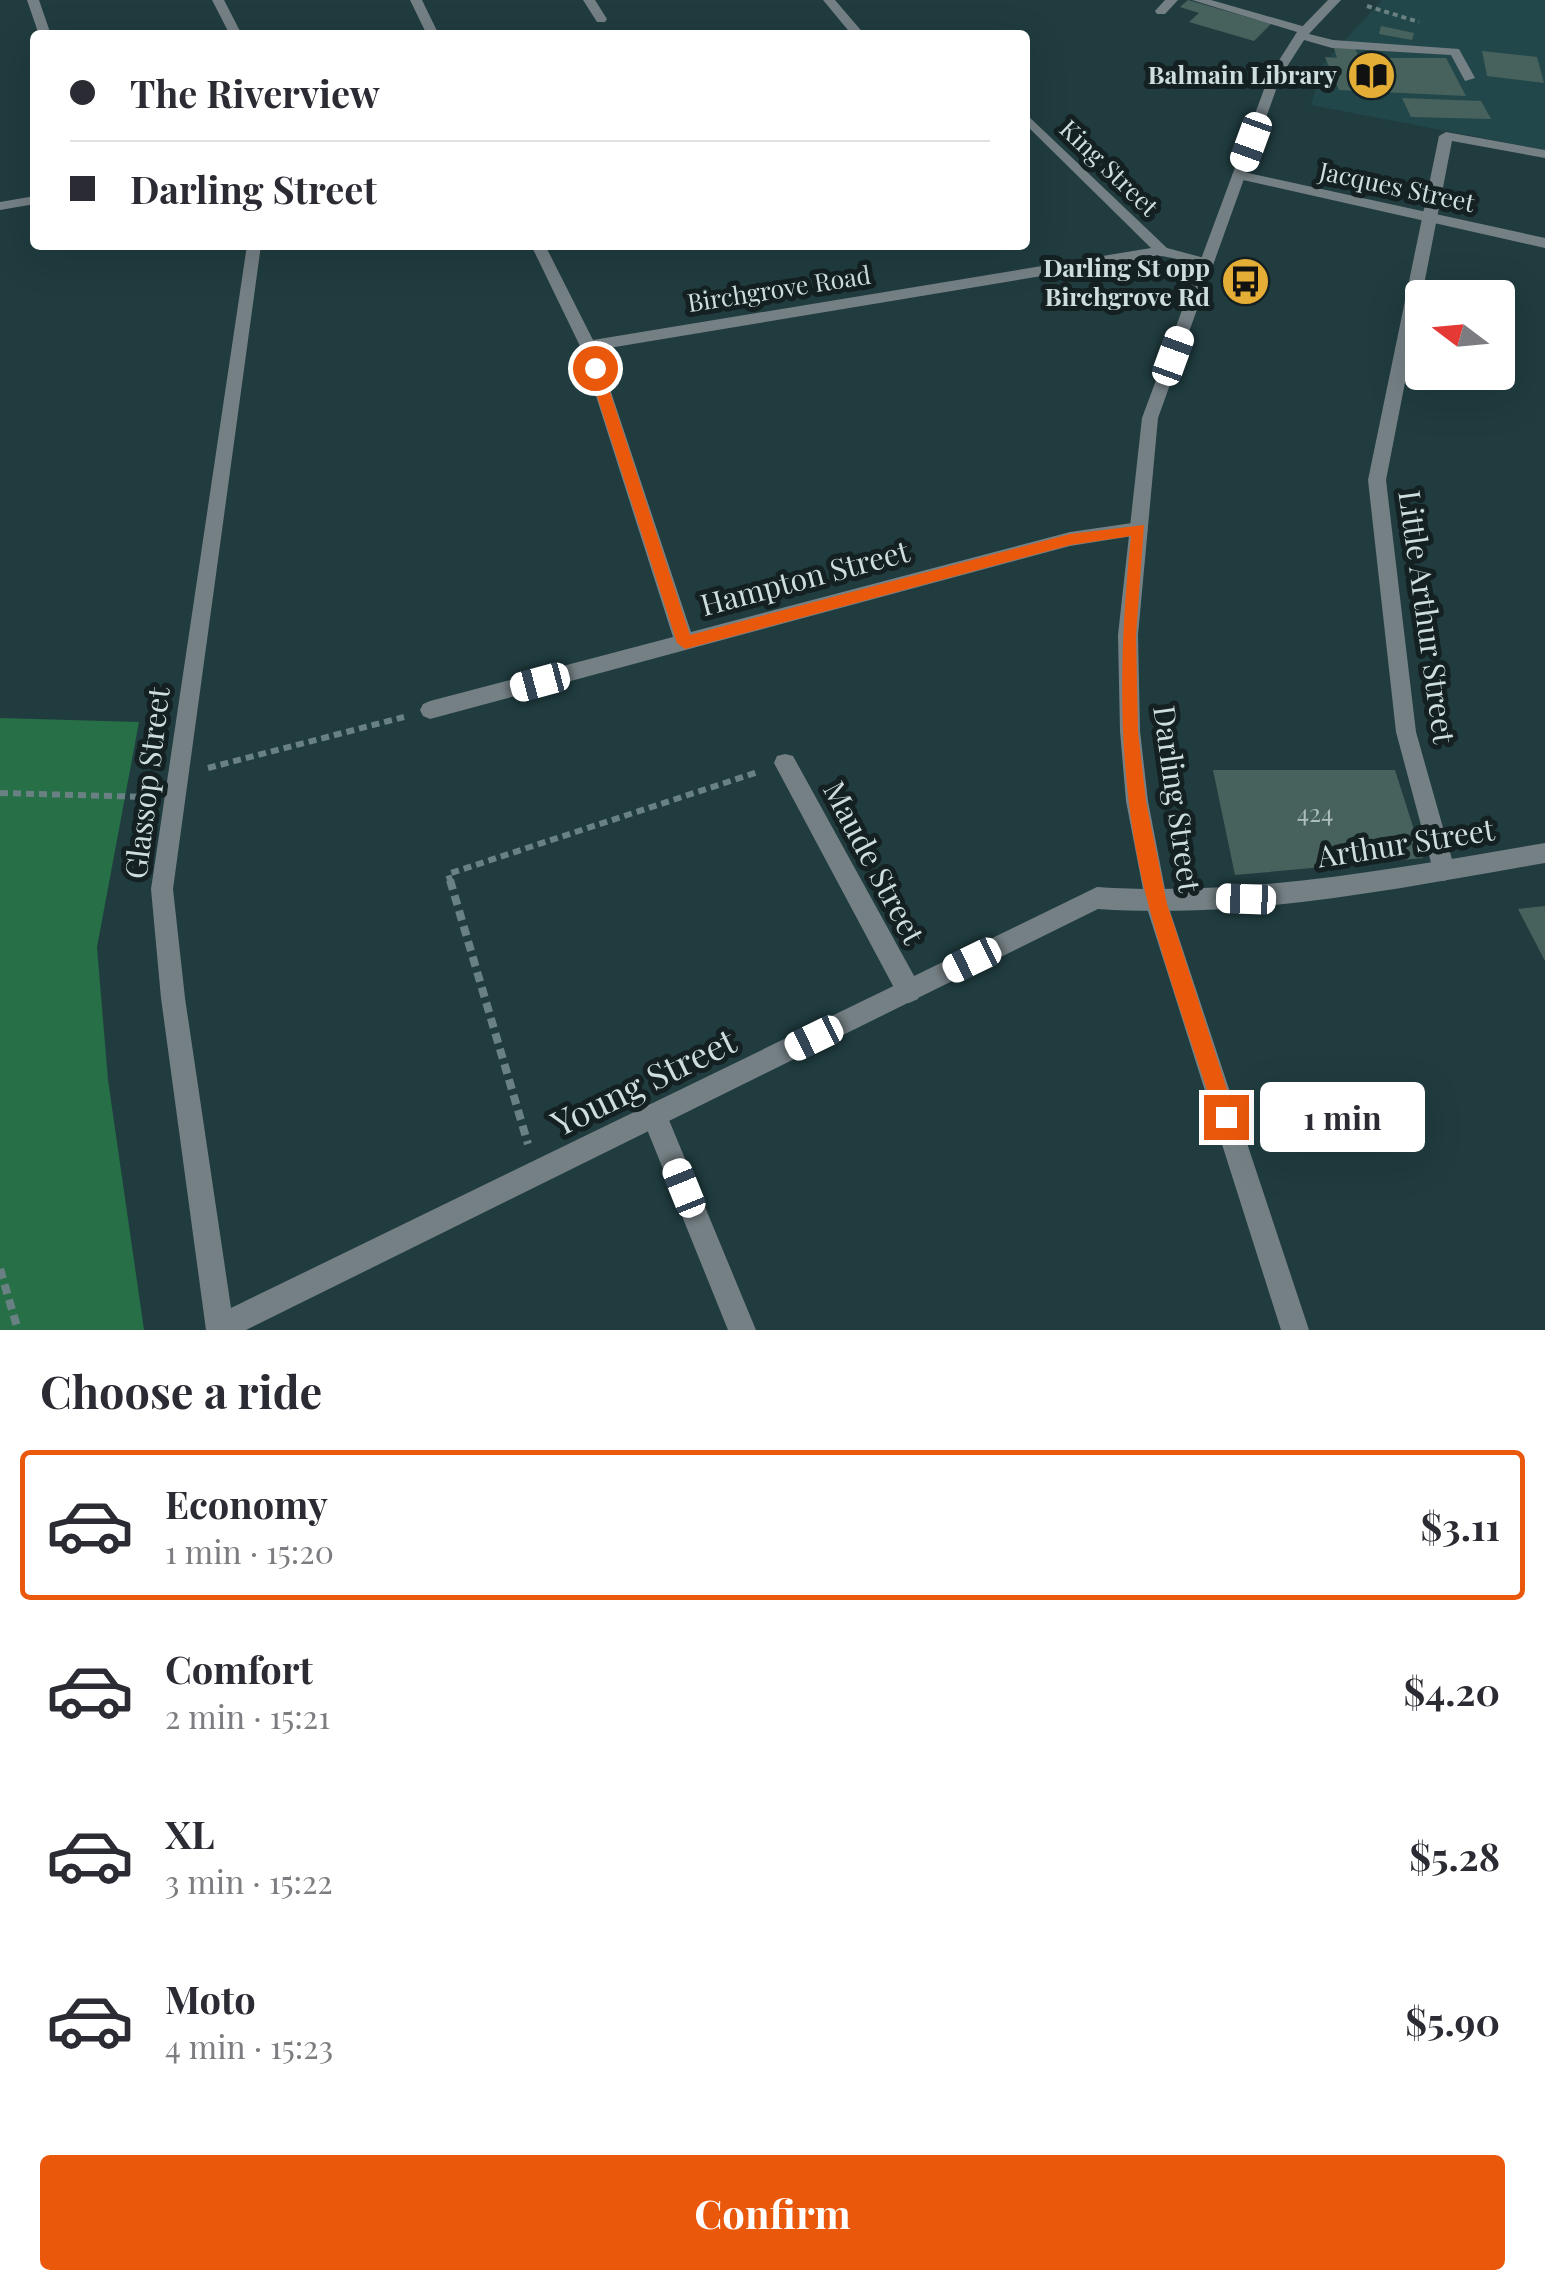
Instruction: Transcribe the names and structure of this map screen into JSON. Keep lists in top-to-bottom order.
{
  "streets": {
    "street": [
      "King Street",
      "Jacques Street",
      "Birchgrove Road",
      "Hampton Street",
      "Little Arthur Street",
      "Glassop Street",
      "Darling Street",
      "Arthur Street",
      "Maude Street",
      "Young Street"
    ]
  },
  "crossings": [
    ["King Street", "Birchgrove Road"],
    ["Jacques Street", "Little Arthur Street"],
    ["Jacques Street", "Darling Street"],
    ["Birchgrove Road", "Darling Street"],
    ["Hampton Street", "Darling Street"],
    ["Little Arthur Street", "Arthur Street"],
    ["Glassop Street", "Young Street"],
    ["Darling Street", "Arthur Street"],
    ["Darling Street", "Young Street"],
    ["Arthur Street", "Young Street"],
    ["Maude Street", "Young Street"]
  ],
  "places": {
    "library": ["Balmain Library"],
    "bus stop": ["Darling St opp Birchgrove Rd"]
  },
  "house_numbers": ["424"],
  "north": "left",
  "page": {
    "banner": ["The Riverview", "Darling Street"],
    "bubble": "1 min",
    "heading": "Choose a ride",
    "list": [
      {
        "name": "Economy",
        "note": "1 min · 15:20",
        "value": "$3.11"
      },
      {
        "name": "Comfort",
        "note": "2 min · 15:21",
        "value": "$4.20"
      },
      {
        "name": "XL",
        "note": "3 min · 15:22",
        "value": "$5.28"
      },
      {
        "name": "Moto",
        "note": "4 min · 15:23",
        "value": "$5.90"
      }
    ],
    "buttons": "Confirm"
  }
}
